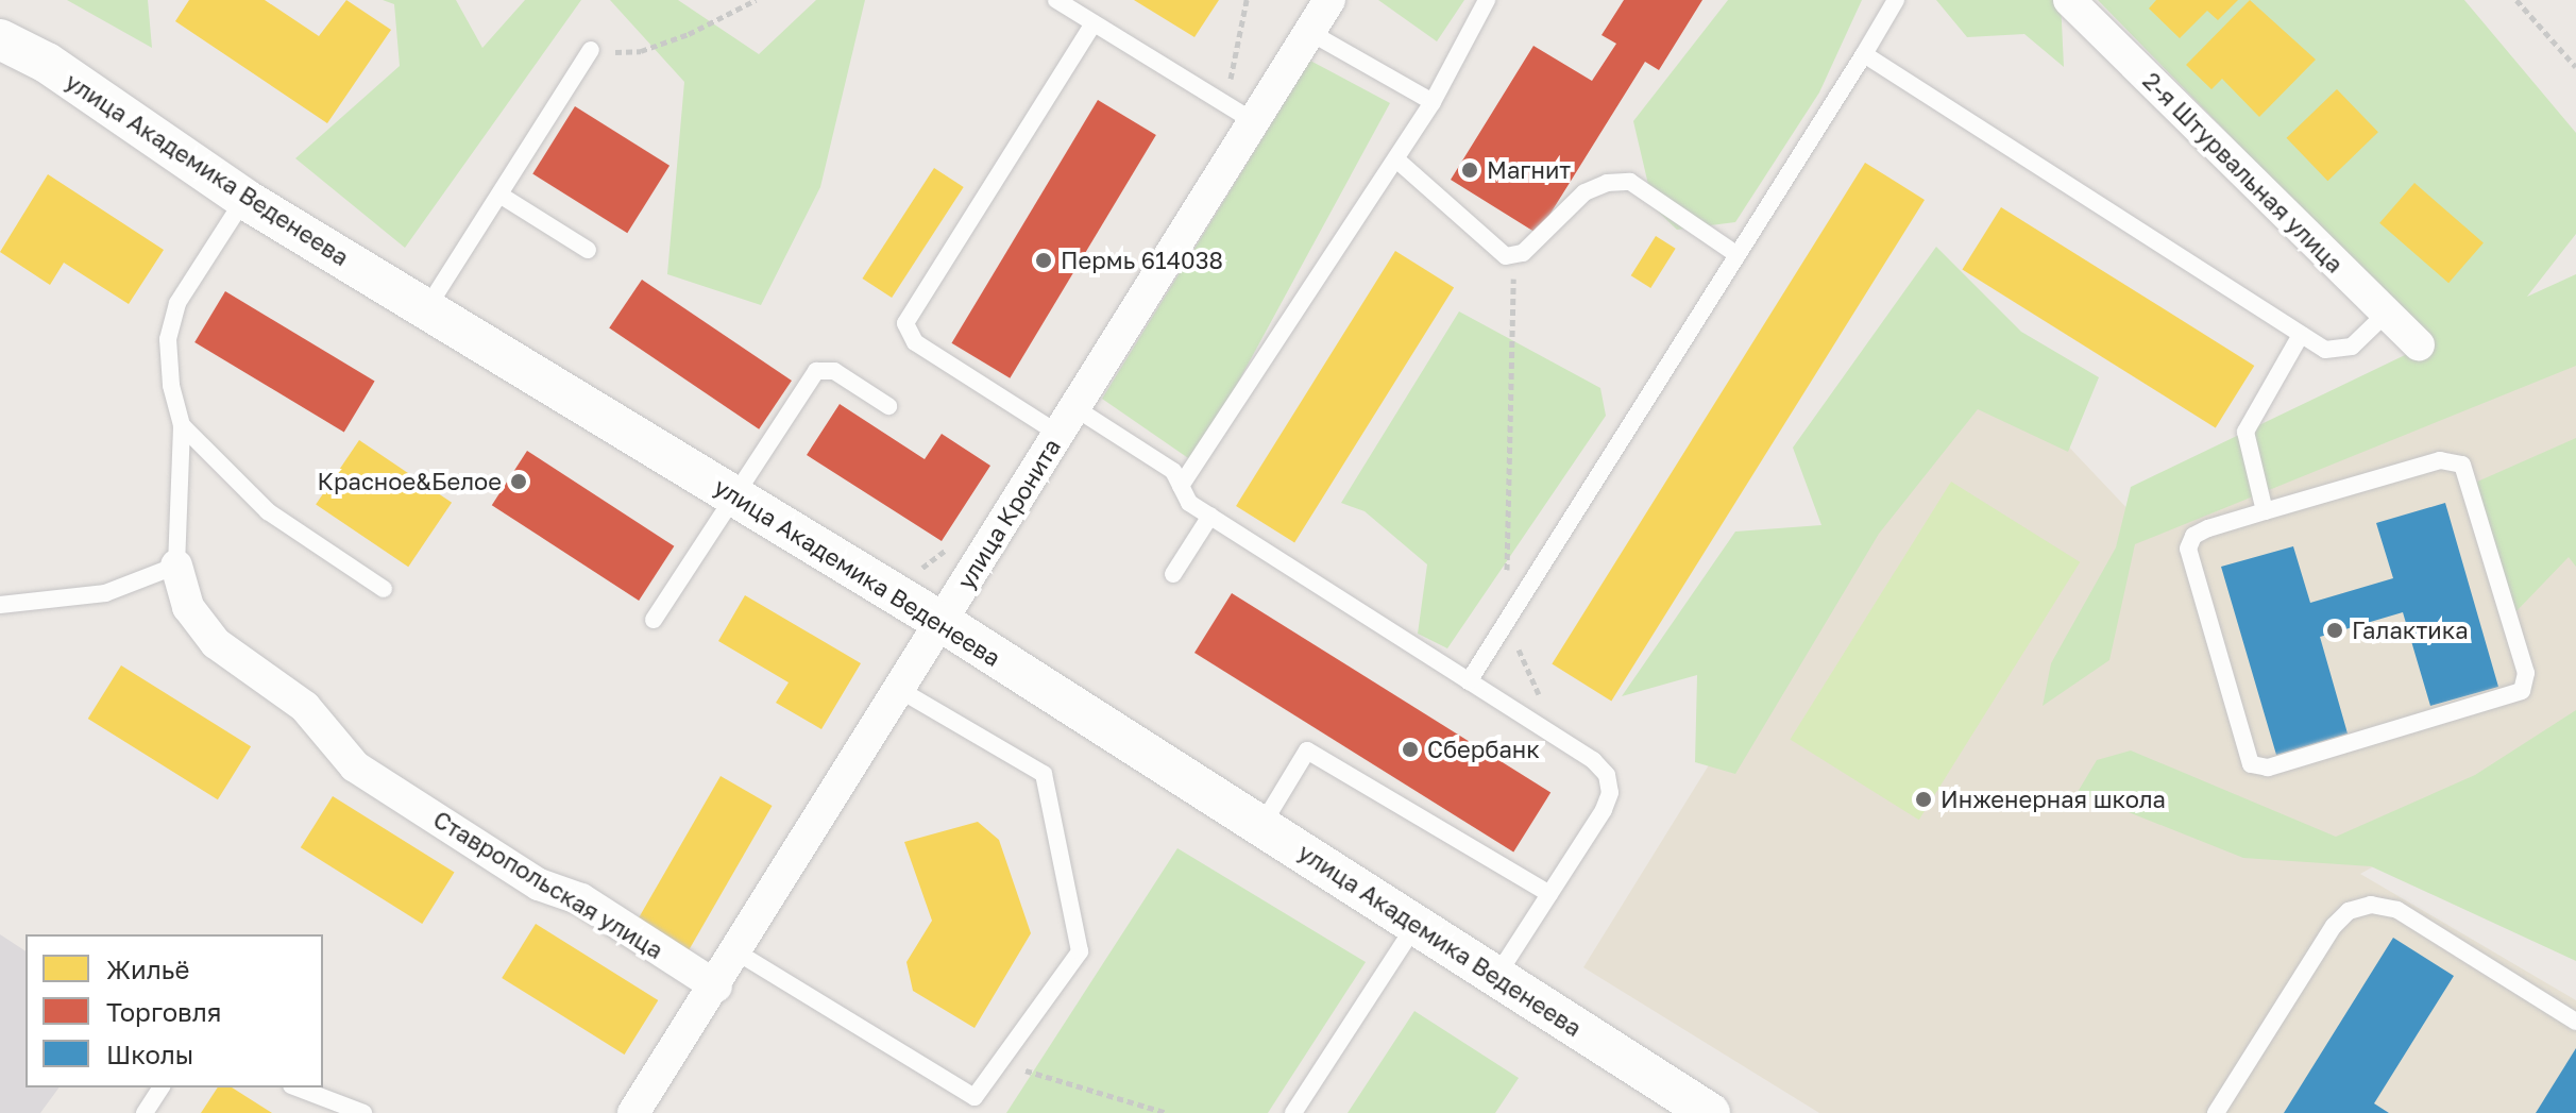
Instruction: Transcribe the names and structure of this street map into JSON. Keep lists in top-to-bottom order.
{
  "streets": {
    "street": [
      "улица Академика Веденеева",
      "2-я Штурвальная улица",
      "улица Кронита",
      "Ставропольская улица"
    ]
  },
  "crossings": [
    ["улица Академика Веденеева", "улица Кронита"],
    ["улица Кронита", "Ставропольская улица"]
  ],
  "places": [
    "Магнит",
    "Пермь 614038",
    "Красное&Белое",
    "Галактика",
    "Сбербанк",
    "Инженерная школа"
  ],
  "legend": ["Жильё", "Торговля", "Школы"]
}
